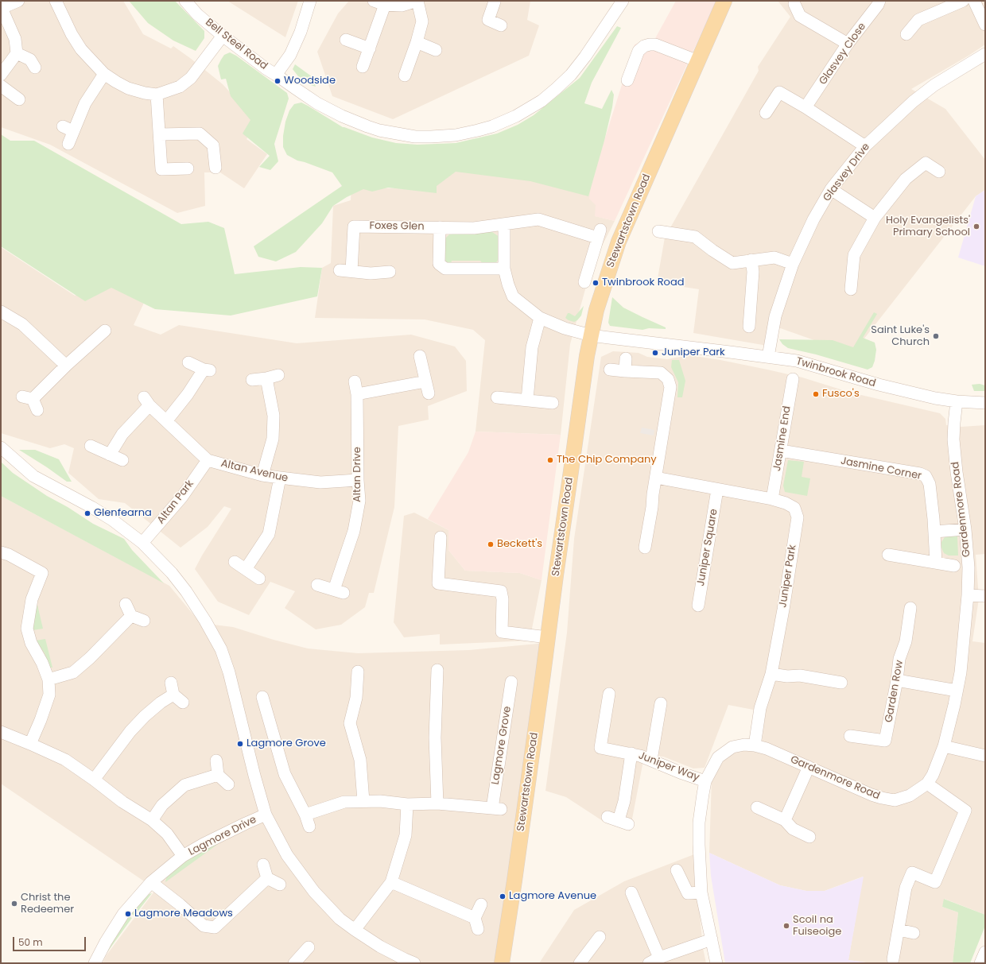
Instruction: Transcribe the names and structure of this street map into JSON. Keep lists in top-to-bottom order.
{
  "streets": {
    "main road": ["Stewartstown Road"],
    "street": [
      "Bell Steel Road",
      "Glasvey Close",
      "Glasvey Drive",
      "Foxes Glen",
      "Twinbrook Road",
      "Jasmine End",
      "Jasmine Corner",
      "Altan Avenue",
      "Altan Drive",
      "Altan Park",
      "Gardenmore Road",
      "Juniper Square",
      "Juniper Park",
      "Garden Row",
      "Lagmore Grove",
      "Juniper Way",
      "Lagmore Drive"
    ]
  },
  "crossings": [
    ["Glasvey Drive", "Twinbrook Road"],
    ["Stewartstown Road", "Twinbrook Road"],
    ["Twinbrook Road", "Gardenmore Road"],
    ["Jasmine End", "Jasmine Corner"],
    ["Jasmine End", "Juniper Park"],
    ["Altan Avenue", "Altan Drive"],
    ["Altan Avenue", "Altan Park"],
    ["Gardenmore Road", "Juniper Park"],
    ["Gardenmore Road", "Juniper Way"],
    ["Juniper Square", "Juniper Park"]
  ],
  "places": [
    "Woodside",
    "Holy Evangelists' Primary School",
    "Twinbrook Road",
    "Saint Luke's Church",
    "Juniper Park",
    "Fusco's",
    "The Chip Company",
    "Glenfearna",
    "Beckett's",
    "Lagmore Grove",
    "Lagmore Avenue",
    "Christ the Redeemer",
    "Lagmore Meadows",
    "Scoil na Fuiseoige"
  ],
  "scale_bar": "50 m"
}
